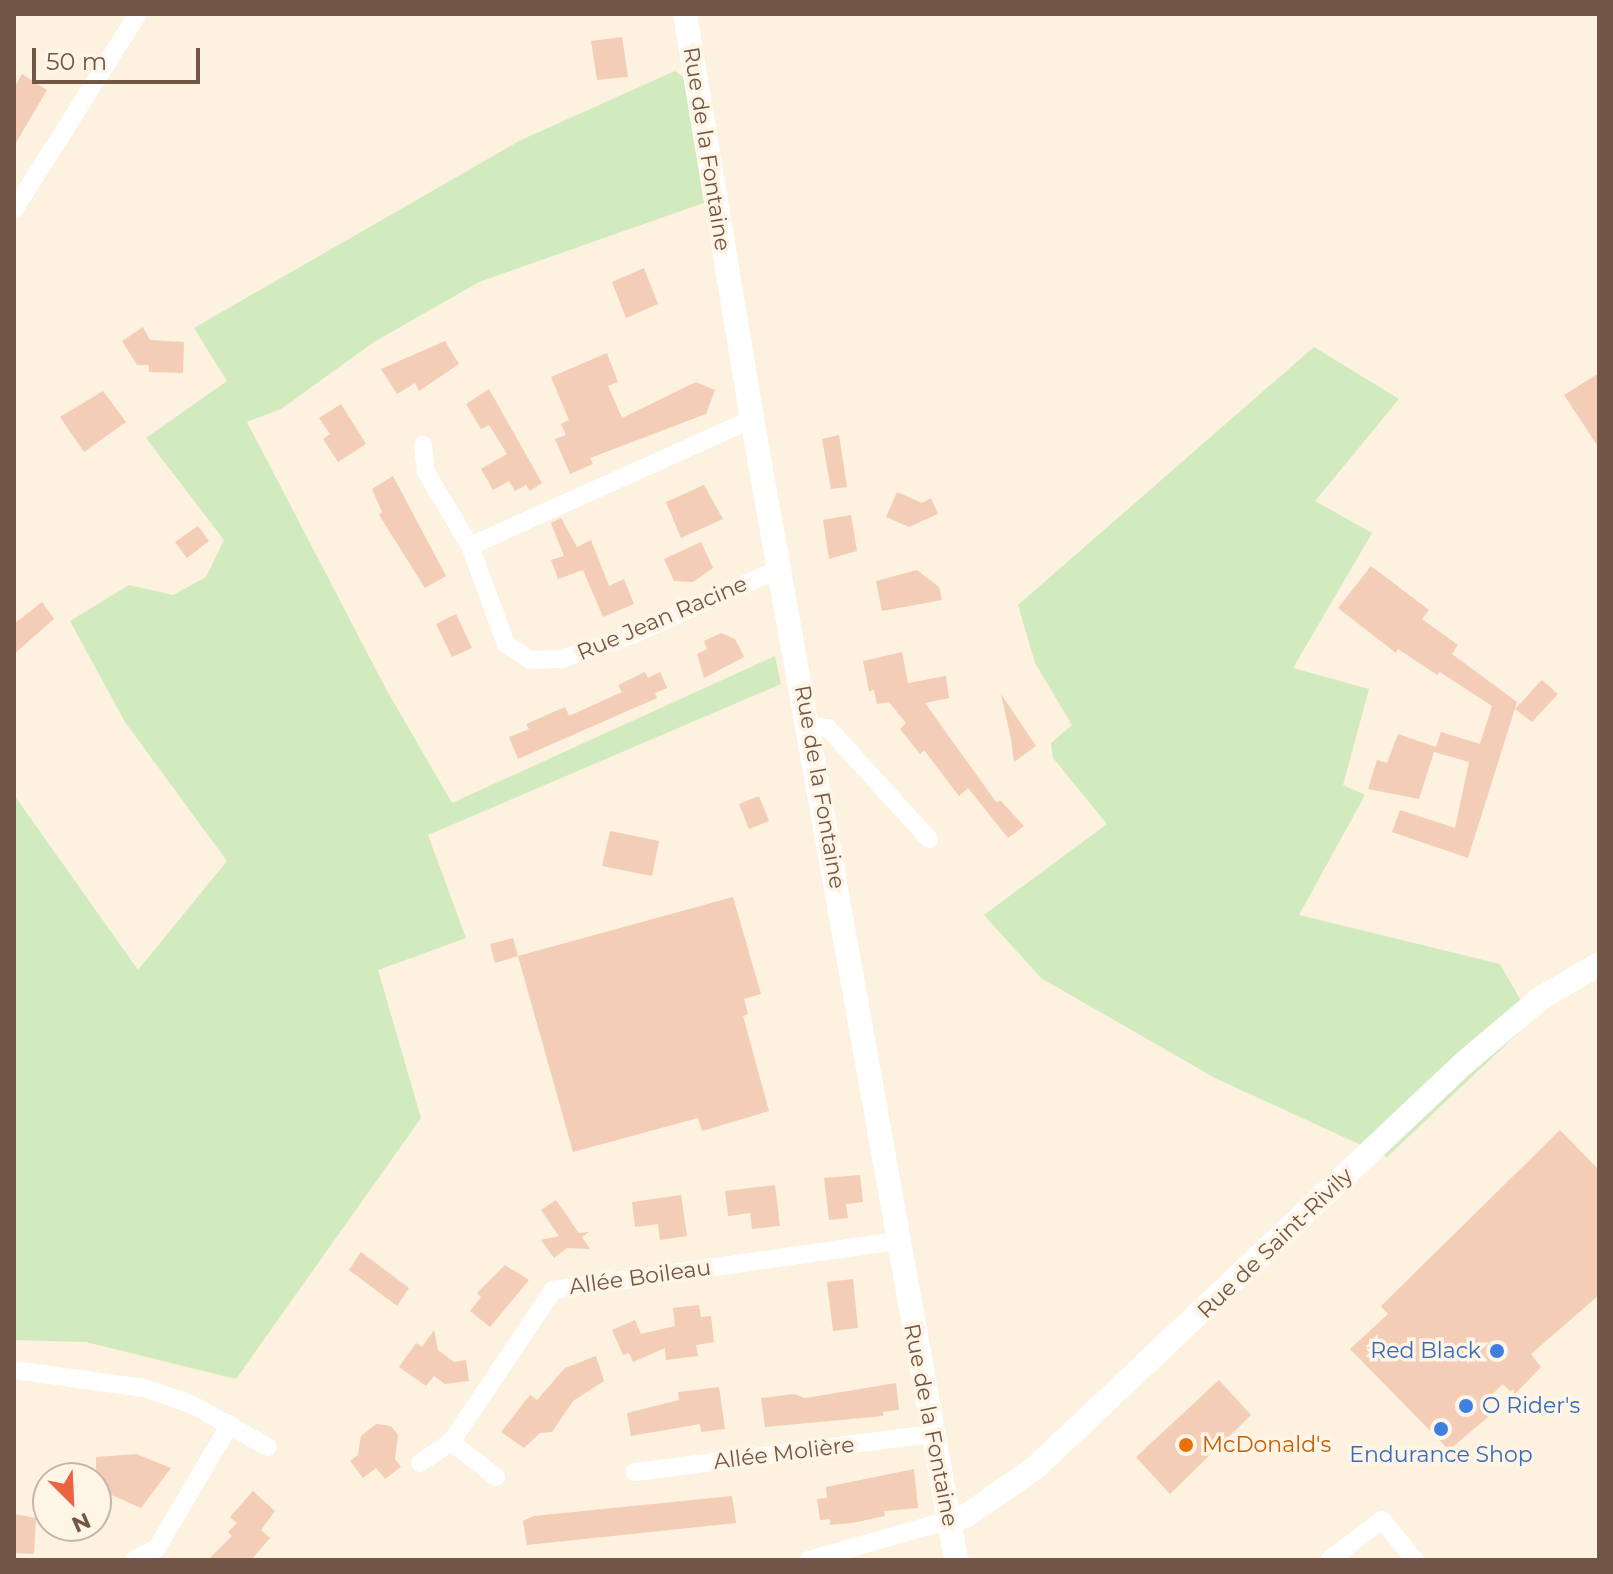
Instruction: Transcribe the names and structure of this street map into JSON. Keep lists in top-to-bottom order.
{
  "streets": {
    "street": [
      "Rue de la Fontaine",
      "Rue Jean Racine",
      "Rue de Saint-Rivily",
      "Allée Boileau",
      "Allée Molière"
    ]
  },
  "crossings": [
    ["Rue de la Fontaine", "Rue Jean Racine"],
    ["Rue de la Fontaine", "Rue de Saint-Rivily"],
    ["Rue de la Fontaine", "Allée Boileau"],
    ["Rue de la Fontaine", "Allée Molière"]
  ],
  "places": [
    "Red Black",
    "O Rider's",
    "Endurance Shop",
    "McDonald's"
  ],
  "scale_bar": "50 m",
  "north": "bottom right"
}
